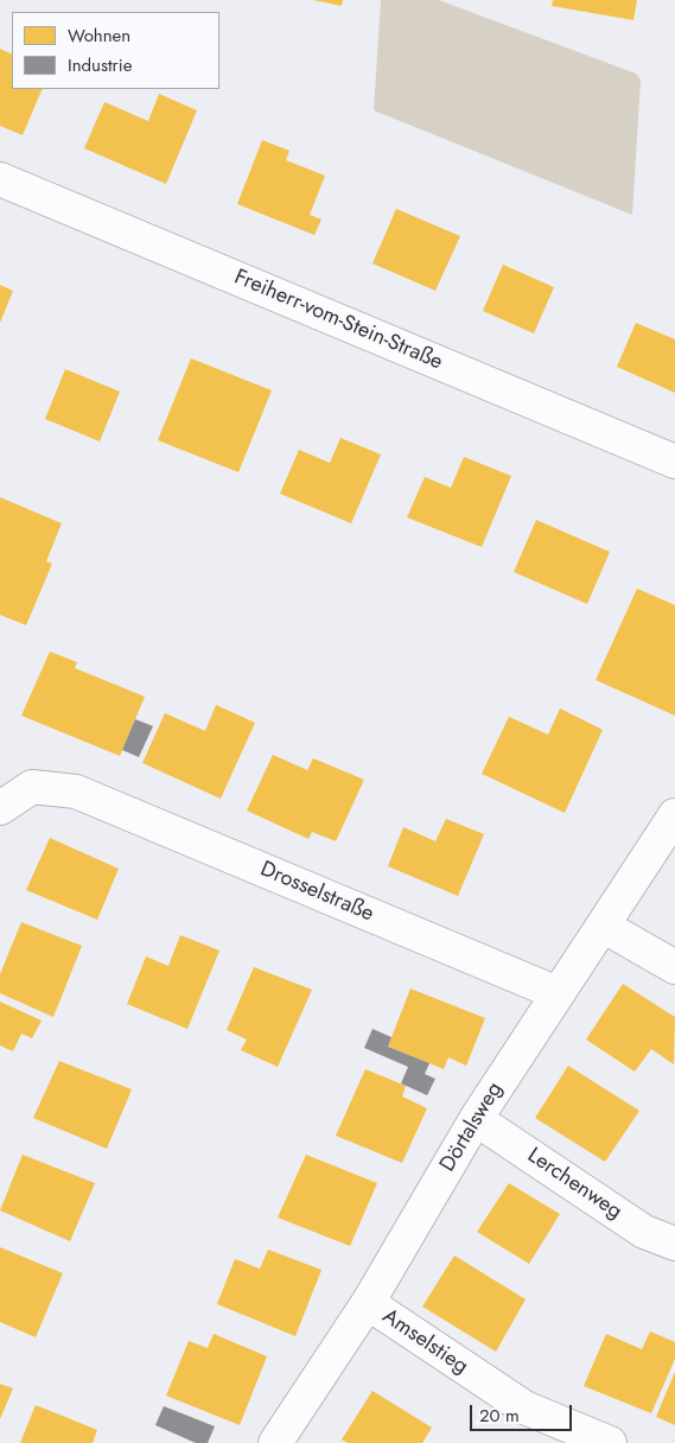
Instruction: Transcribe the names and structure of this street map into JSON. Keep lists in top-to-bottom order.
{
  "streets": {
    "street": [
      "Freiherr-vom-Stein-Straße",
      "Drosselstraße",
      "Dörtalsweg",
      "Lerchenweg",
      "Amselstieg"
    ]
  },
  "crossings": [
    ["Drosselstraße", "Dörtalsweg"],
    ["Dörtalsweg", "Lerchenweg"],
    ["Dörtalsweg", "Amselstieg"]
  ],
  "legend": ["Wohnen", "Industrie"],
  "scale_bar": "20 m"
}
